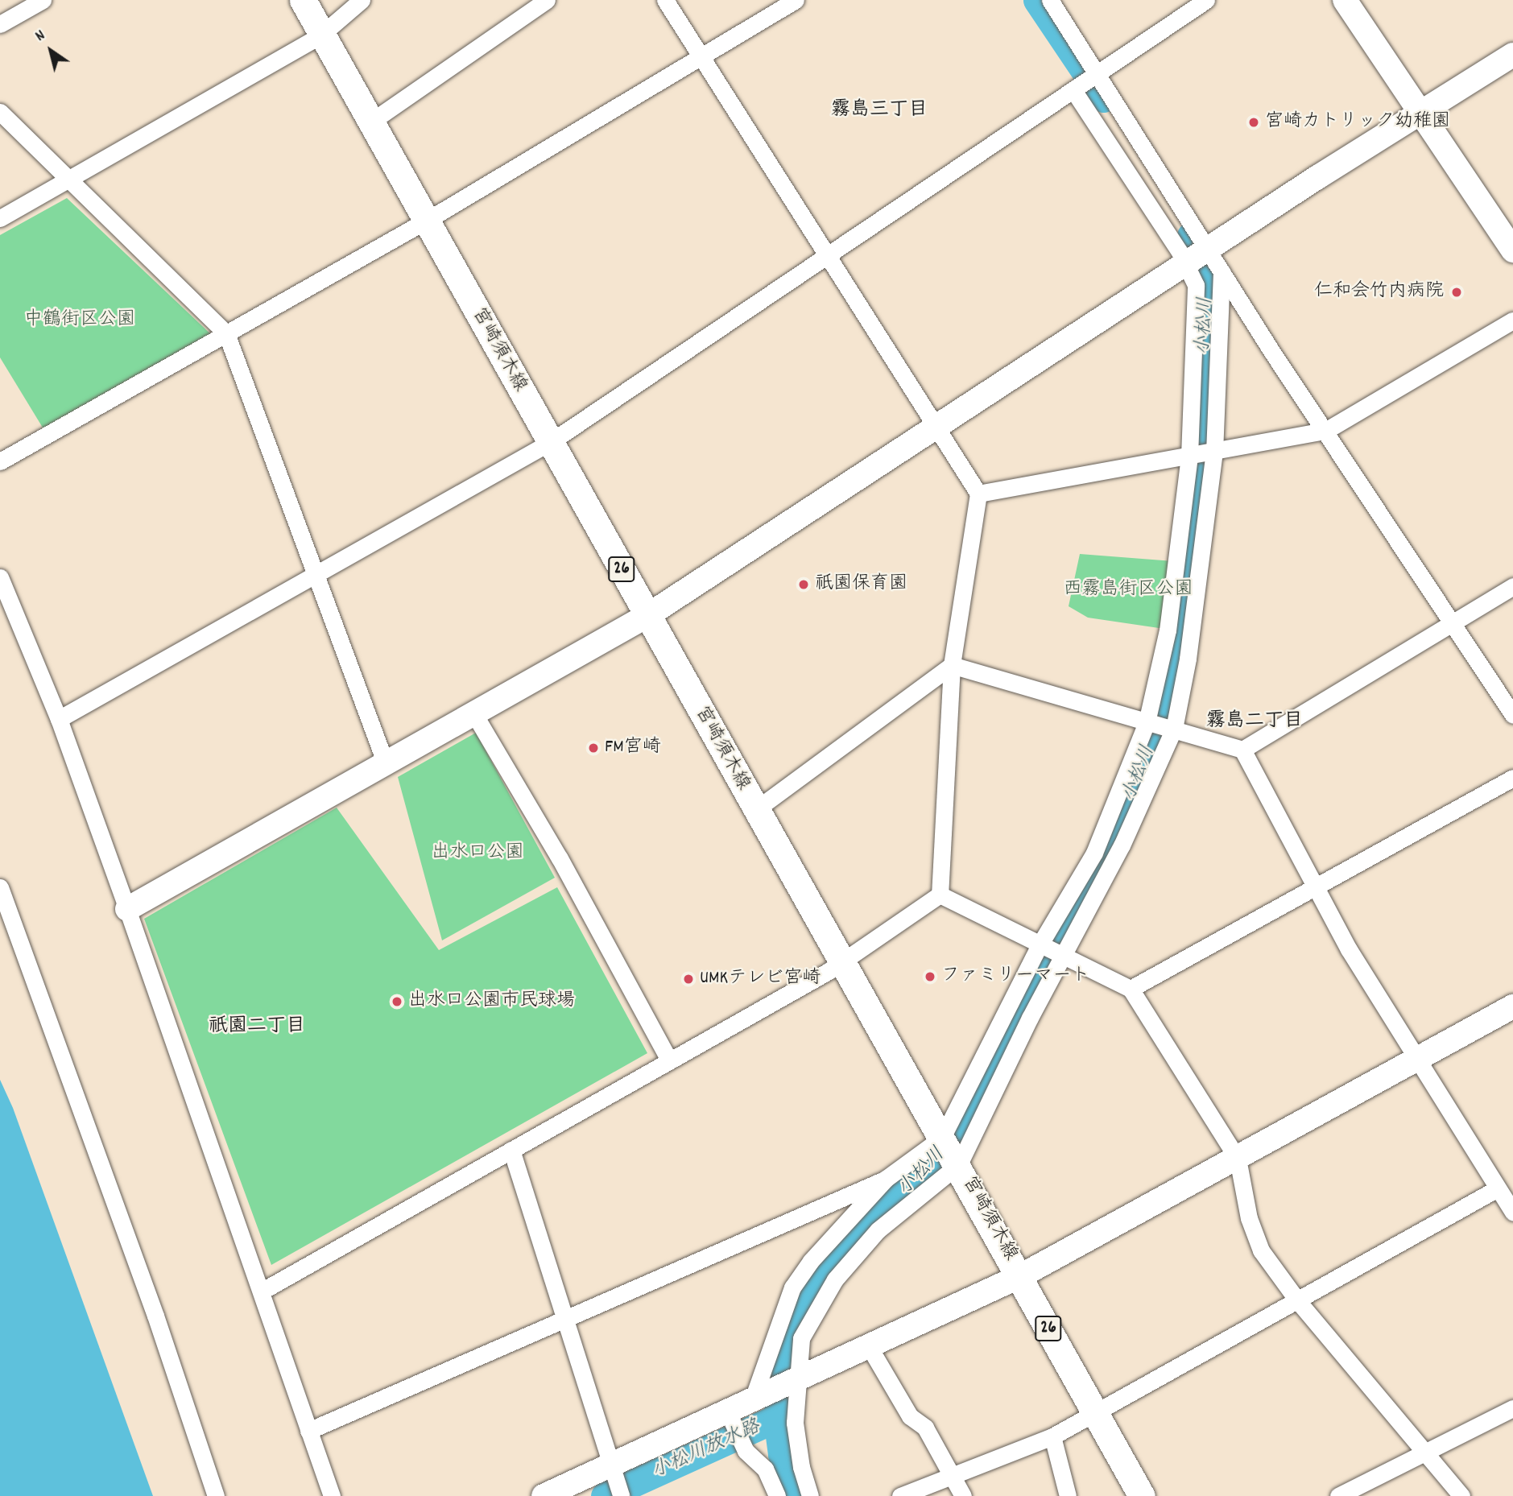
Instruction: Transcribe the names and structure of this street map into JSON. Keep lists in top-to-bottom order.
{
  "streets": {
    "main road": ["宮崎須木線", "26"]
  },
  "districts": ["霧島三丁目", "霧島二丁目", "祇園二丁目"],
  "water": ["小松川", "小松川放水路"],
  "parks": ["中鶴街区公園", "西霧島街区公園", "出水口公園"],
  "places": [
    "宮崎カトリック幼稚園",
    "仁和会竹内病院",
    "祇園保育園",
    "FM宮崎",
    "ファミリーマート",
    "UMKテレビ宮崎",
    "出水口公園市民球場"
  ],
  "north": "top left"
}
